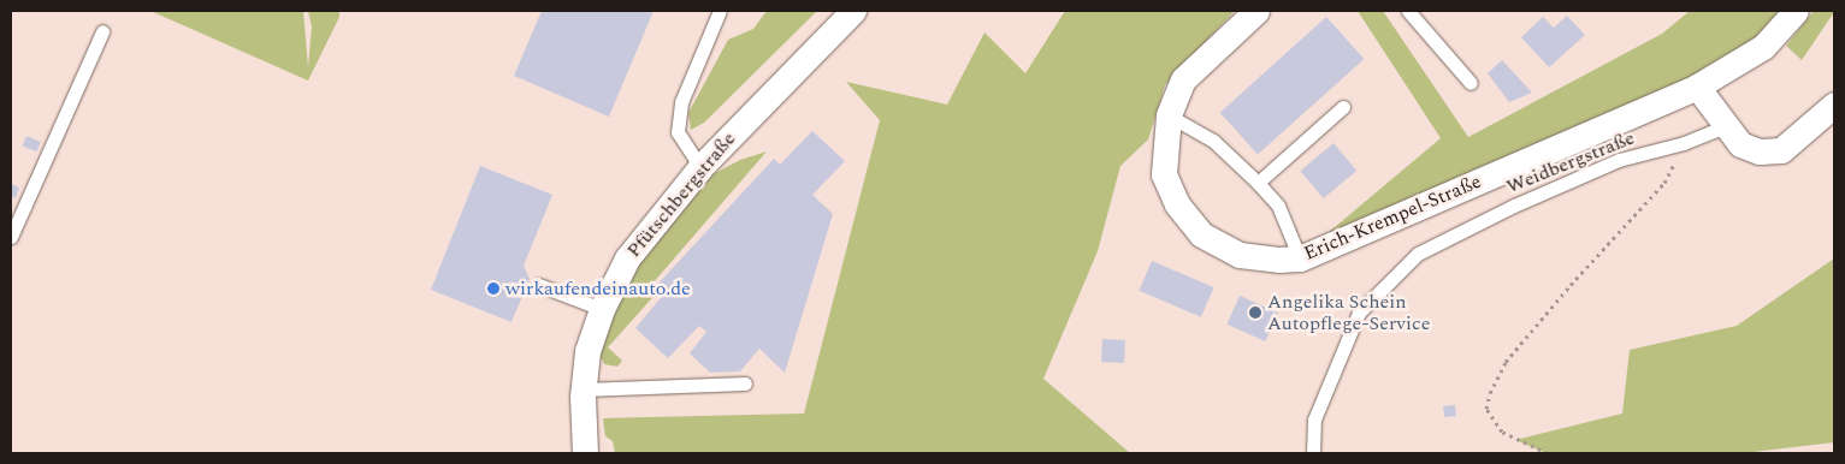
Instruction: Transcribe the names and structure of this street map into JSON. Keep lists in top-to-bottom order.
{
  "streets": {
    "street": ["Pfütschbergstraße", "Erich-Krempel-Straße"],
    "lane": ["Weidbergstraße"]
  },
  "places": ["wirkaufendeinauto.de", "Angelika Schein Autopflege-Service"]
}
